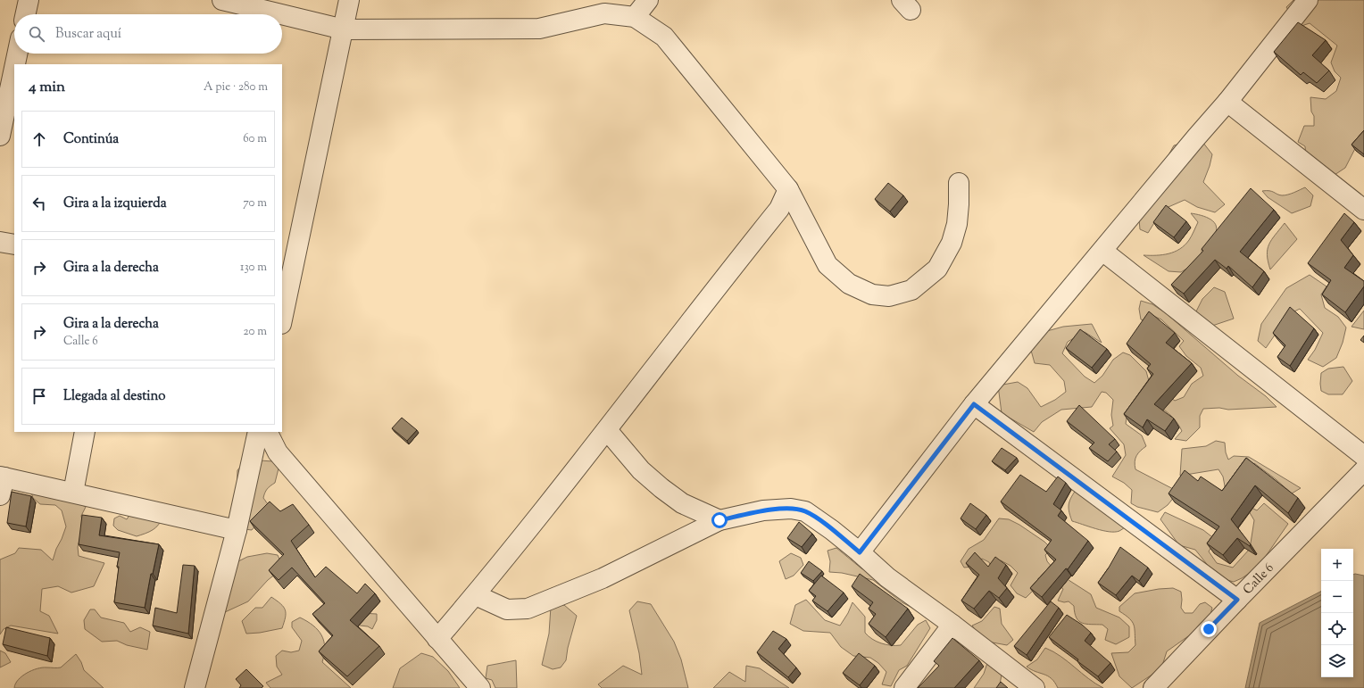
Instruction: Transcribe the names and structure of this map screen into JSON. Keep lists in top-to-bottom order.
{
  "streets": {
    "street": ["Calle 6"]
  },
  "page": {
    "search": "Buscar aquí",
    "heading": ["4 min", "A pie · 280 m"],
    "list": [
      ["Continúa", "60 m"],
      ["Gira a la izquierda", "70 m"],
      ["Gira a la derecha", "130 m"],
      ["Gira a la derecha", "Calle 6", "20 m"],
      "Llegada al destino"
    ],
    "map_buttons": ["+", "−"]
  }
}
